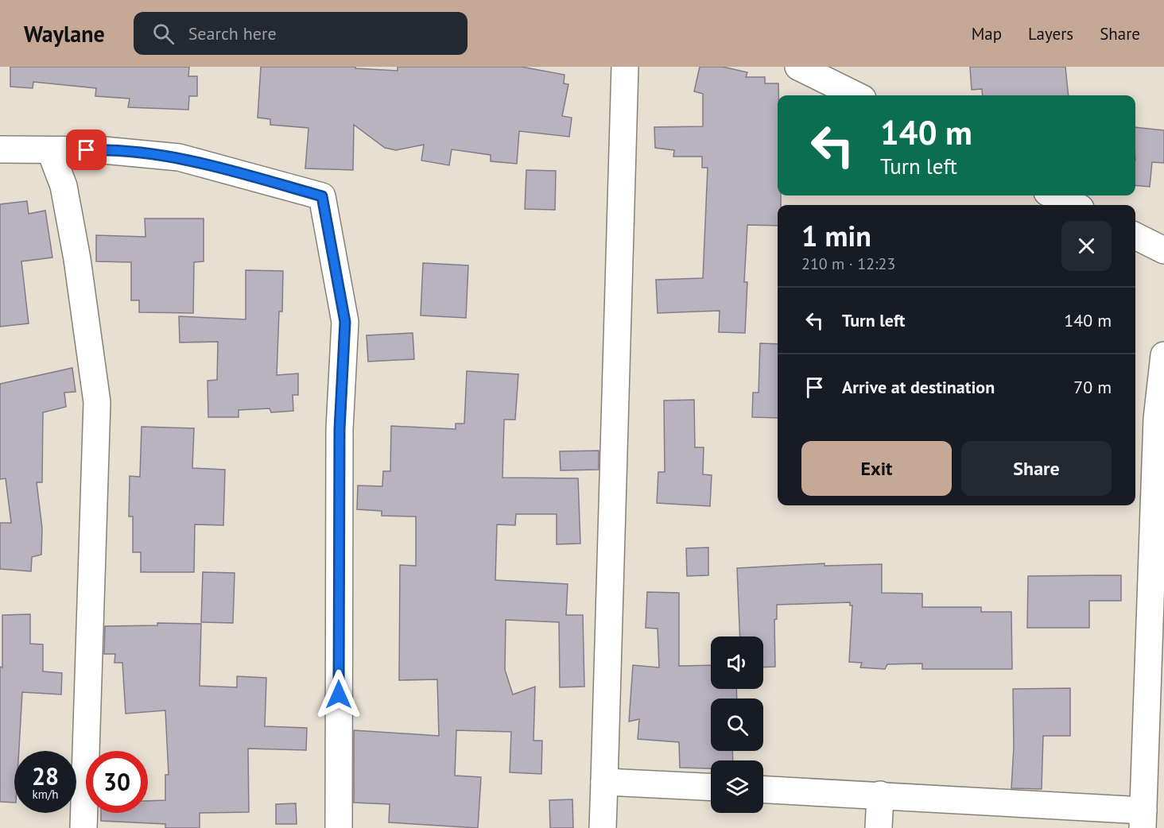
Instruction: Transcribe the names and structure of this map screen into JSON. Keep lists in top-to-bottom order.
{
  "page": {
    "header": "Waylane",
    "search": "Search here",
    "nav": ["Map", "Layers", "Share"],
    "turn": ["140 m", "Turn left"],
    "heading": ["1 min", "210 m · 12:23"],
    "list": [
      {
        "name": "Turn left",
        "value": "140 m"
      },
      {
        "name": "Arrive at destination",
        "value": "70 m"
      }
    ],
    "buttons": ["Exit", "Share"],
    "speed": "28 km/h",
    "limit": "30"
  }
}
